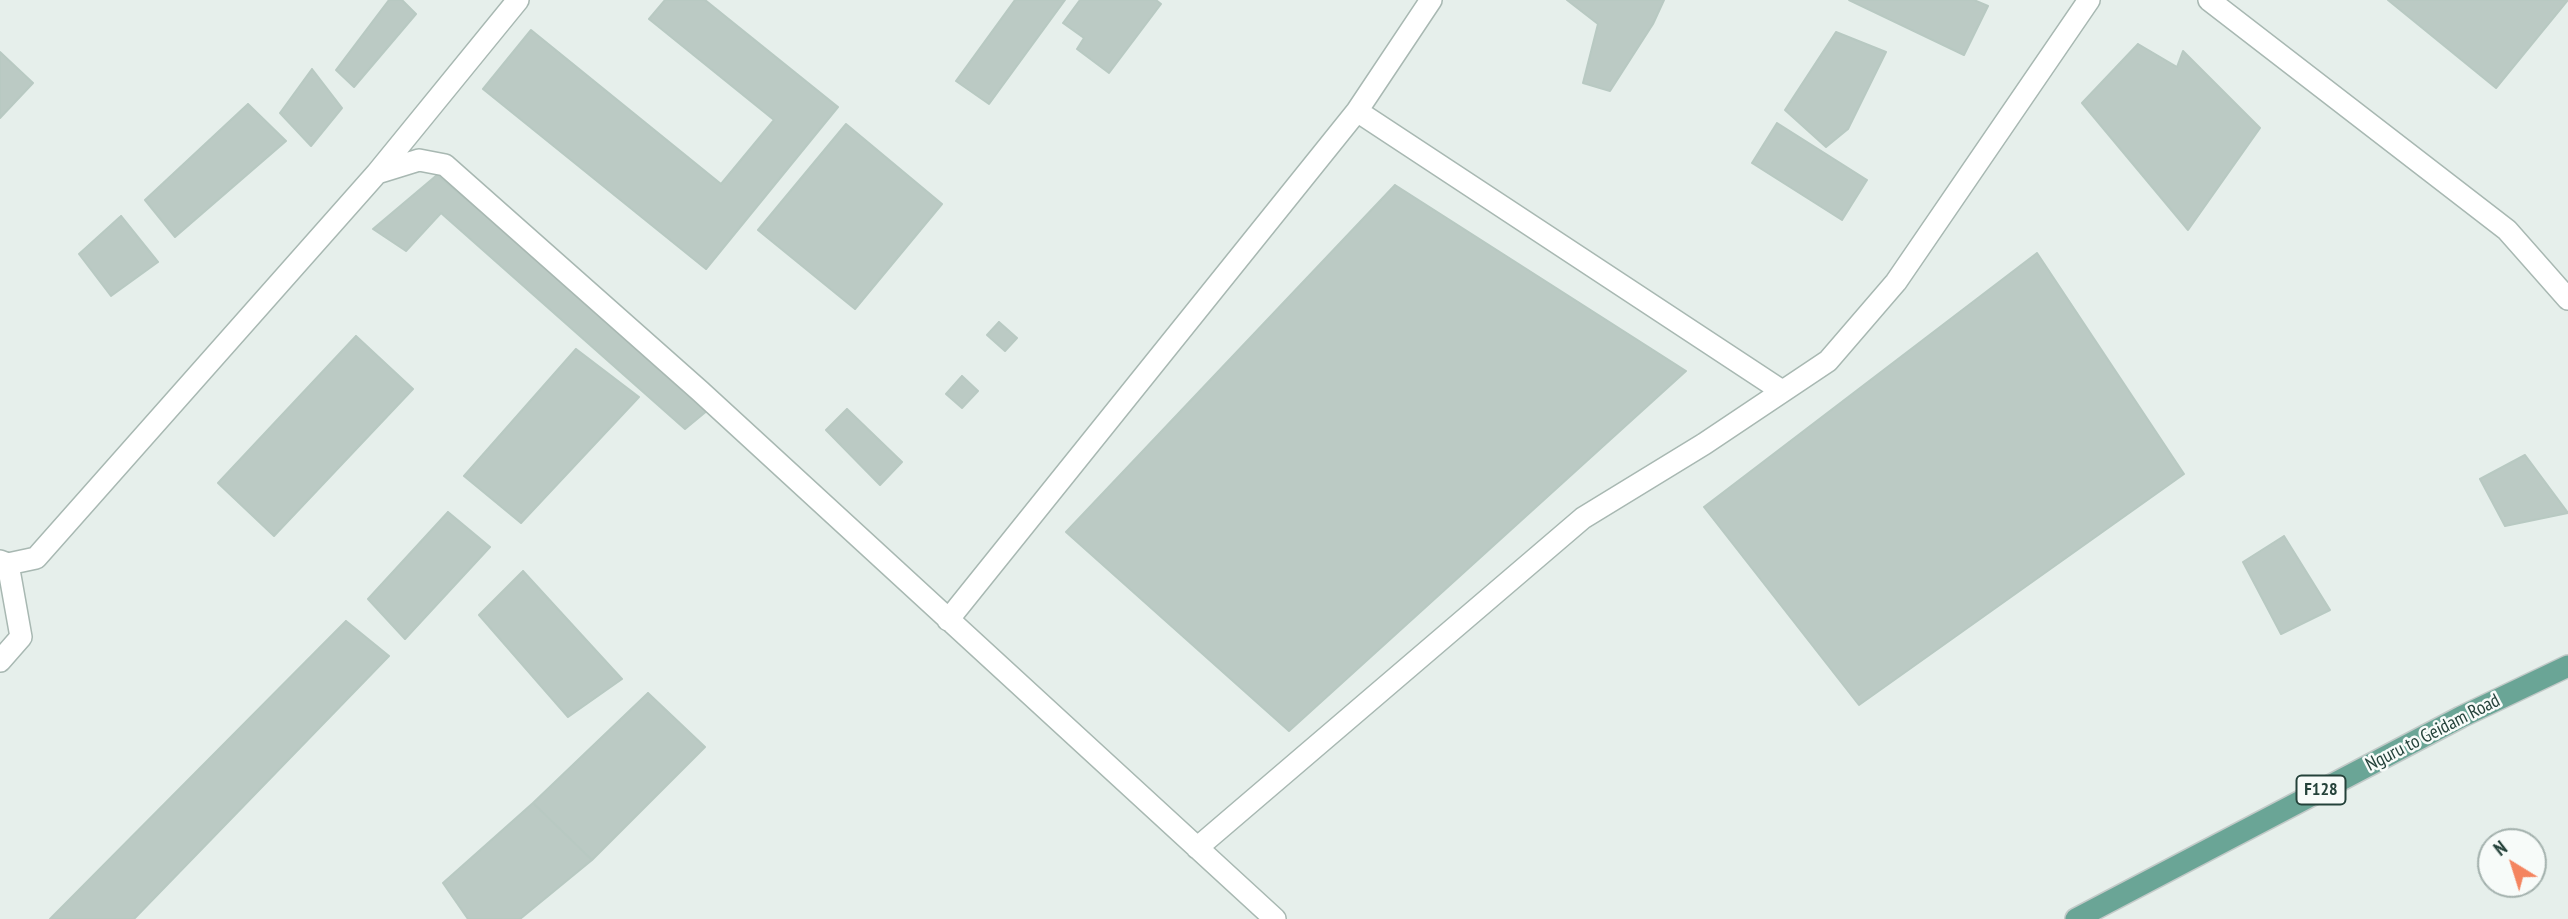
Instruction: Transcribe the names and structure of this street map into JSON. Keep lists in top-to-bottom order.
{
  "streets": {
    "main road": ["Nguru to Geidam Road", "F128"]
  },
  "north": "top left"
}
